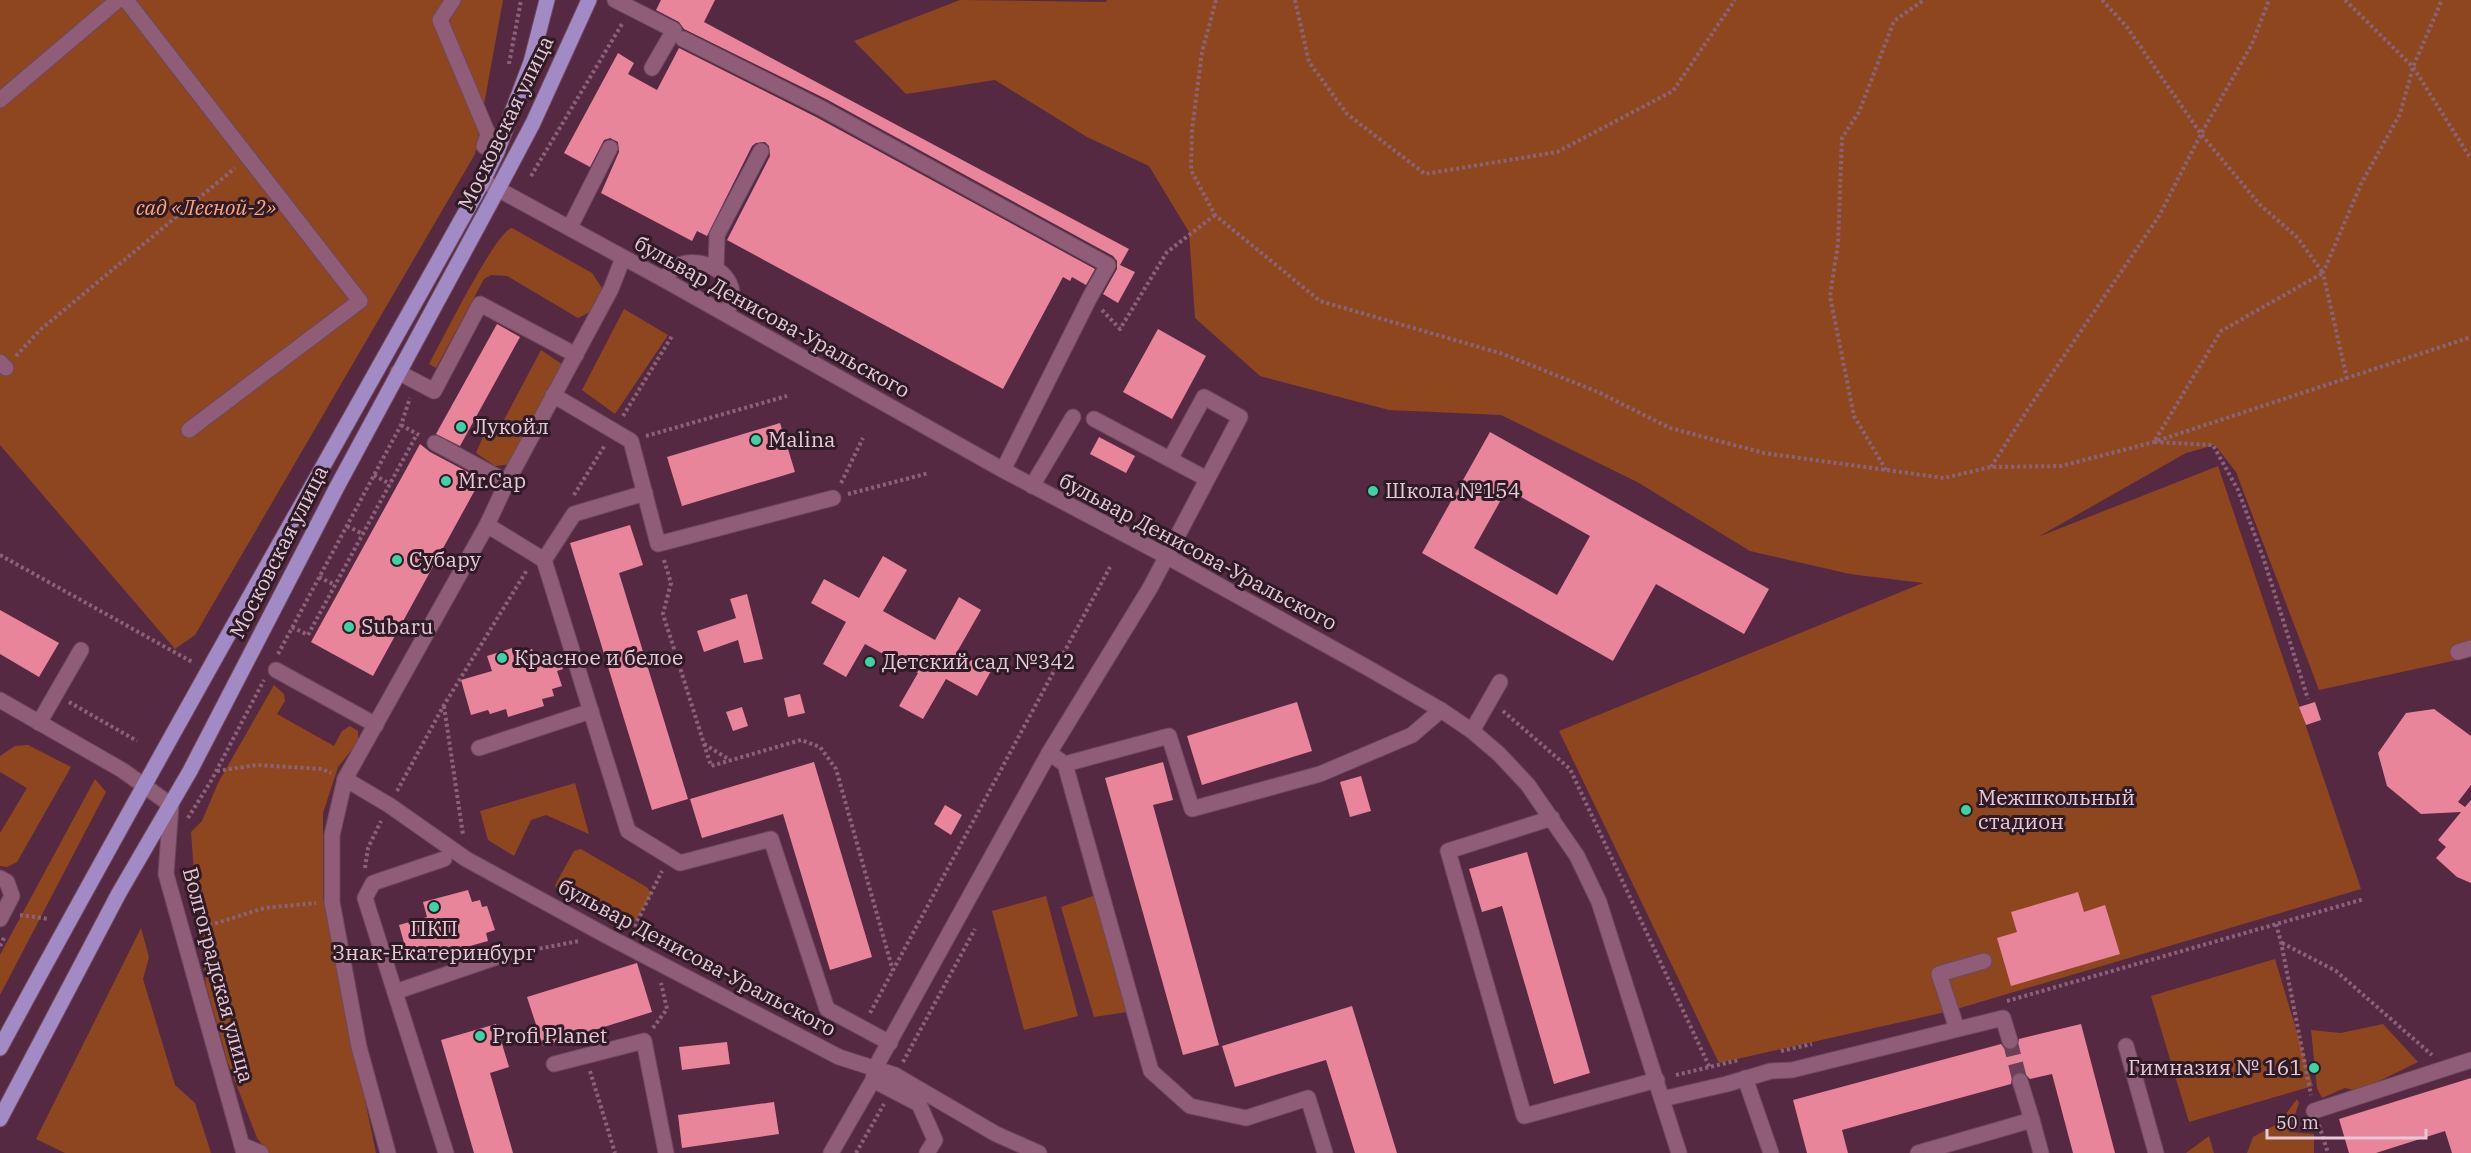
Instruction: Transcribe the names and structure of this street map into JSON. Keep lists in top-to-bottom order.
{
  "streets": {
    "main road": ["Московская улица"],
    "street": ["бульвар Денисова-Уральского", "Волгоградская улица"]
  },
  "crossings": [
    ["Московская улица", "бульвар Денисова-Уральского"],
    ["Московская улица", "Волгоградская улица"]
  ],
  "parks": ["сад «Лесной-2»"],
  "places": [
    "Лукойл",
    "Malina",
    "Mr.Cap",
    "Школа №154",
    "Субару",
    "Subaru",
    "Красное и белое",
    "Детский сад №342",
    "Межшкольный стадион",
    "ПКП Знак-Екатеринбург",
    "Profi Planet",
    "Гимназия № 161"
  ],
  "scale_bar": "50 m"
}
